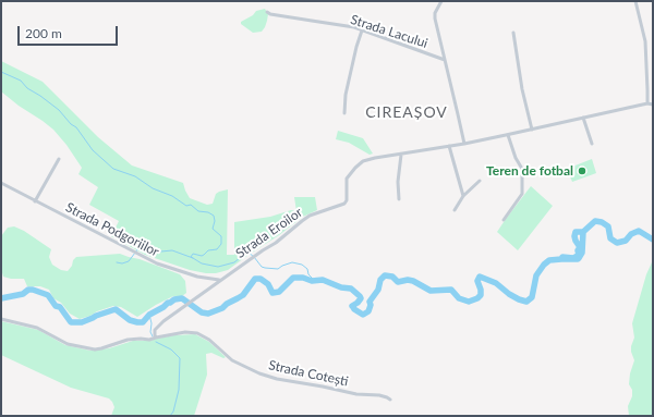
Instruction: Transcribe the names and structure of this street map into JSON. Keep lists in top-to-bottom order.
{
  "streets": {
    "street": [
      "Strada Lacului",
      "Strada Podgoriilor",
      "Strada Eroilor",
      "Strada Cotești"
    ]
  },
  "crossings": [
    ["Strada Podgoriilor", "Strada Eroilor"],
    ["Strada Eroilor", "Strada Cotești"]
  ],
  "districts": ["CIREAȘOV"],
  "places": ["Teren de fotbal"],
  "scale_bar": "200 m"
}
